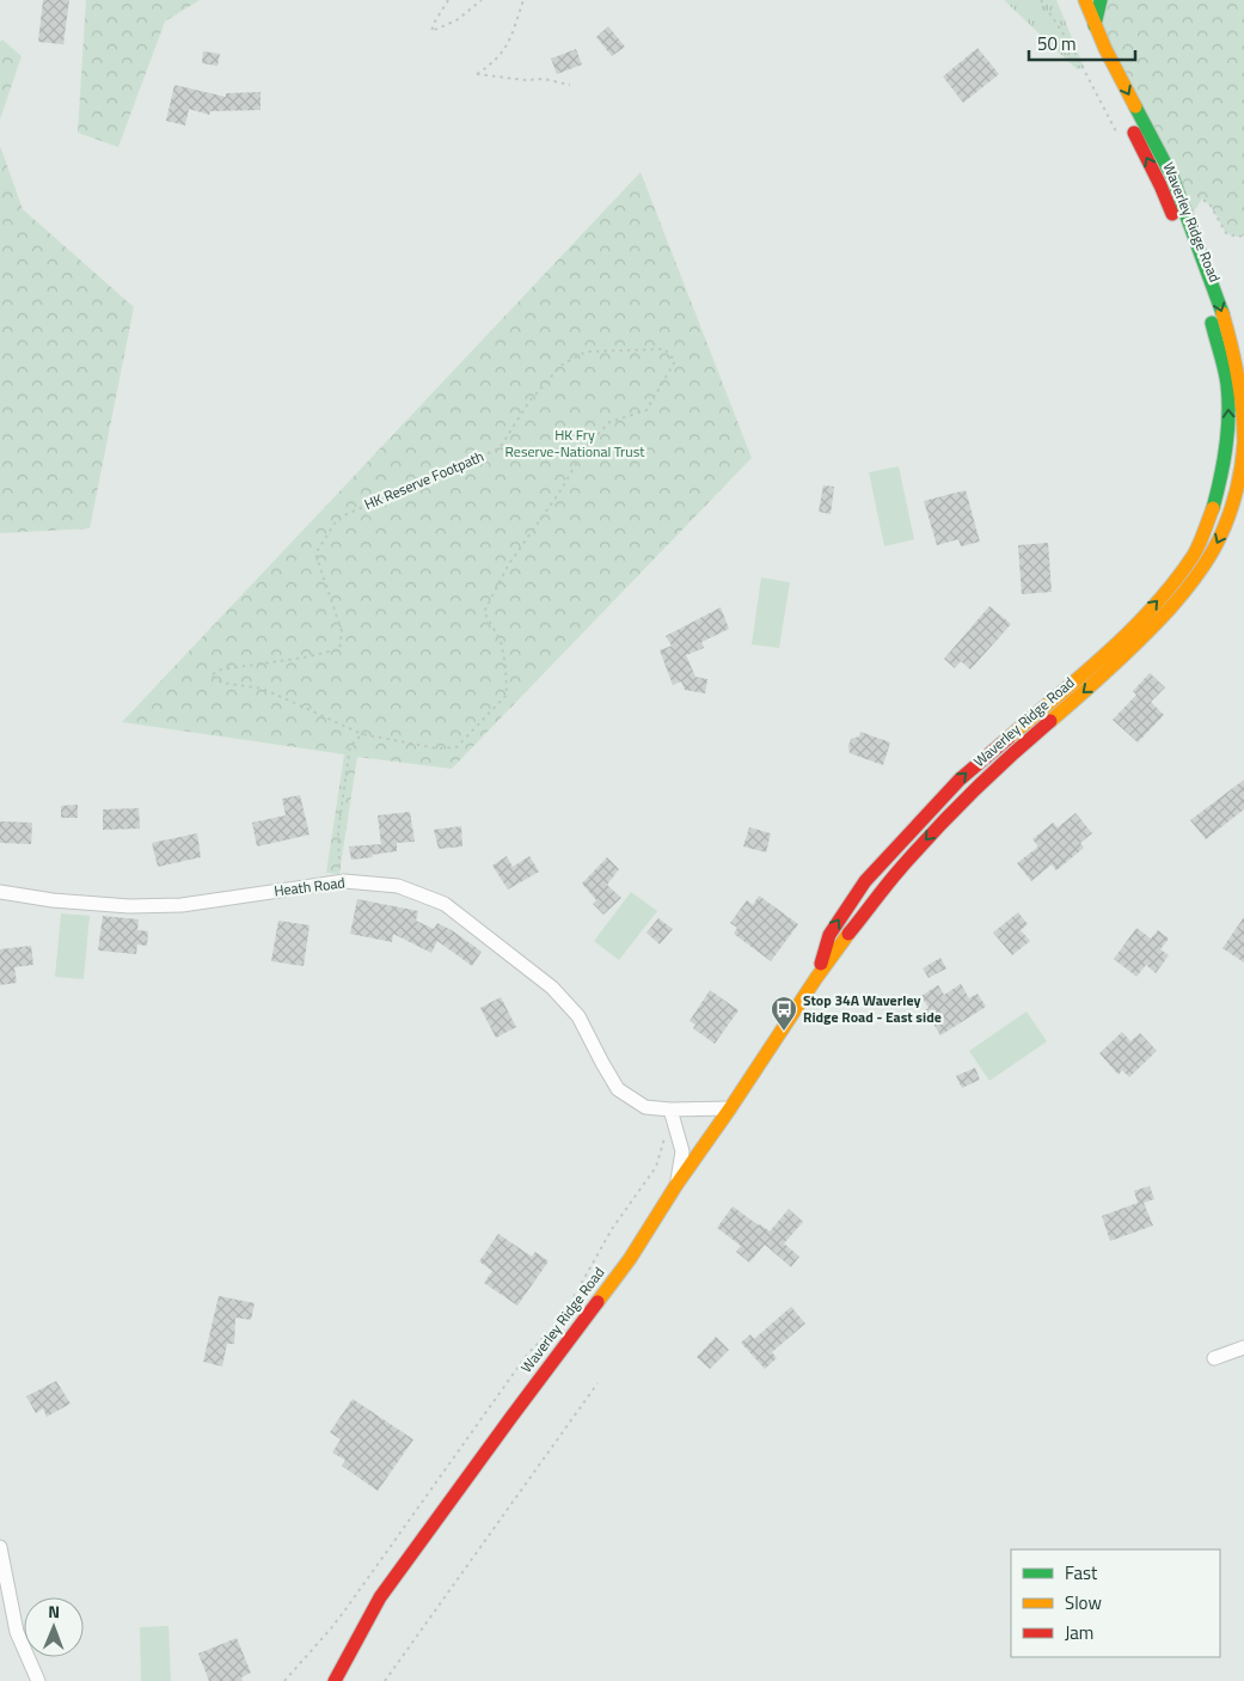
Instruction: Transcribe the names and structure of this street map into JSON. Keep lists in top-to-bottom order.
{
  "streets": {
    "main road": ["Waverley Ridge Road"],
    "street": ["Heath Road"],
    "path": ["HK Reserve Footpath"]
  },
  "crossings": [
    ["Waverley Ridge Road", "Heath Road"]
  ],
  "parks": ["HK Fry Reserve-National Trust"],
  "places": {
    "bus stop": ["Stop 34A Waverley Ridge Road - East side"]
  },
  "legend": ["Fast", "Slow", "Jam"],
  "scale_bar": "50 m",
  "north": "top"
}
